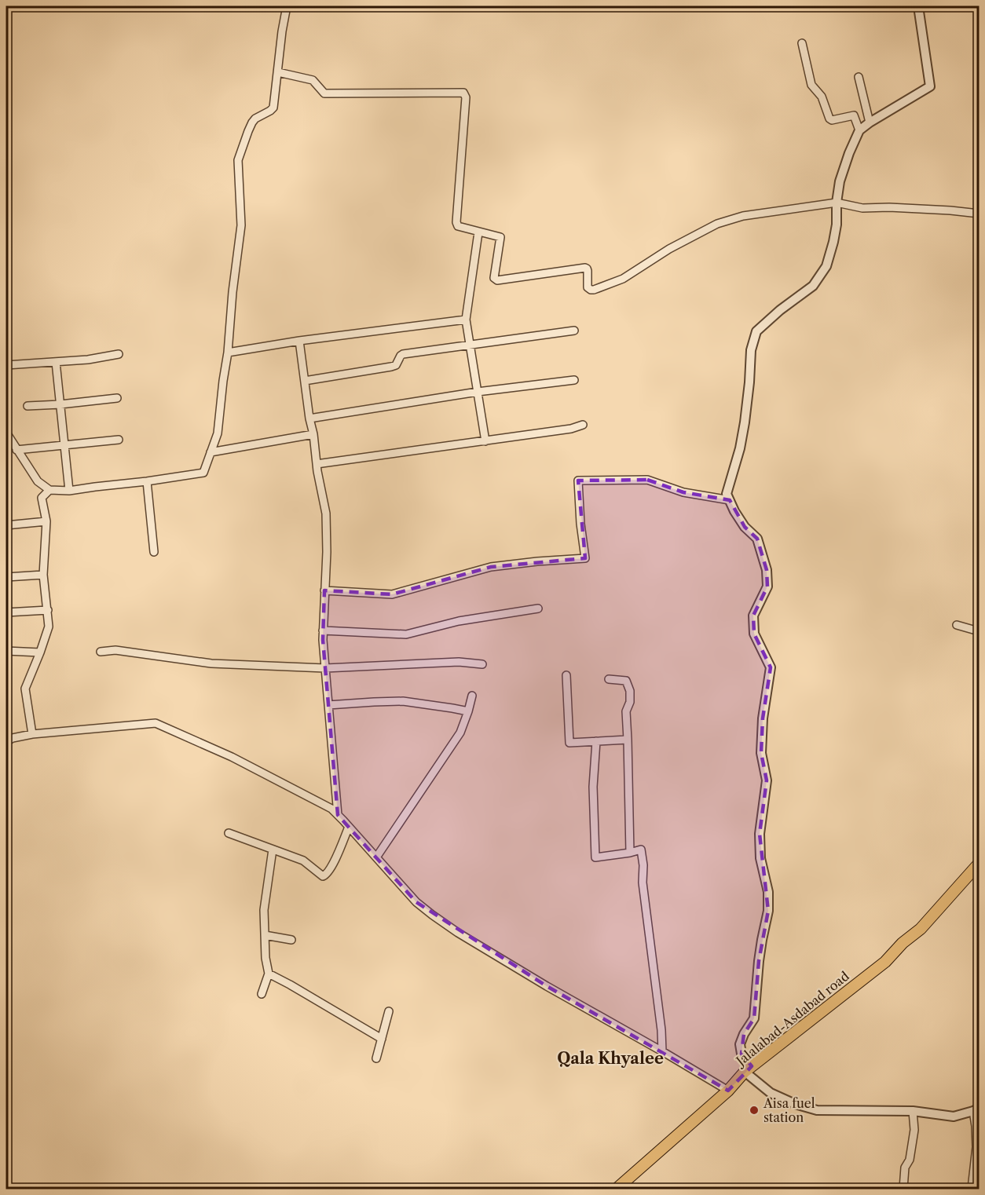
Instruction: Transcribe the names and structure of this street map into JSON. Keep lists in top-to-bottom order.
{
  "streets": {
    "main road": ["Jalalabad-Asdabad road"]
  },
  "districts": ["Qala Khyalee"],
  "places": ["Aisa fuel station"]
}
